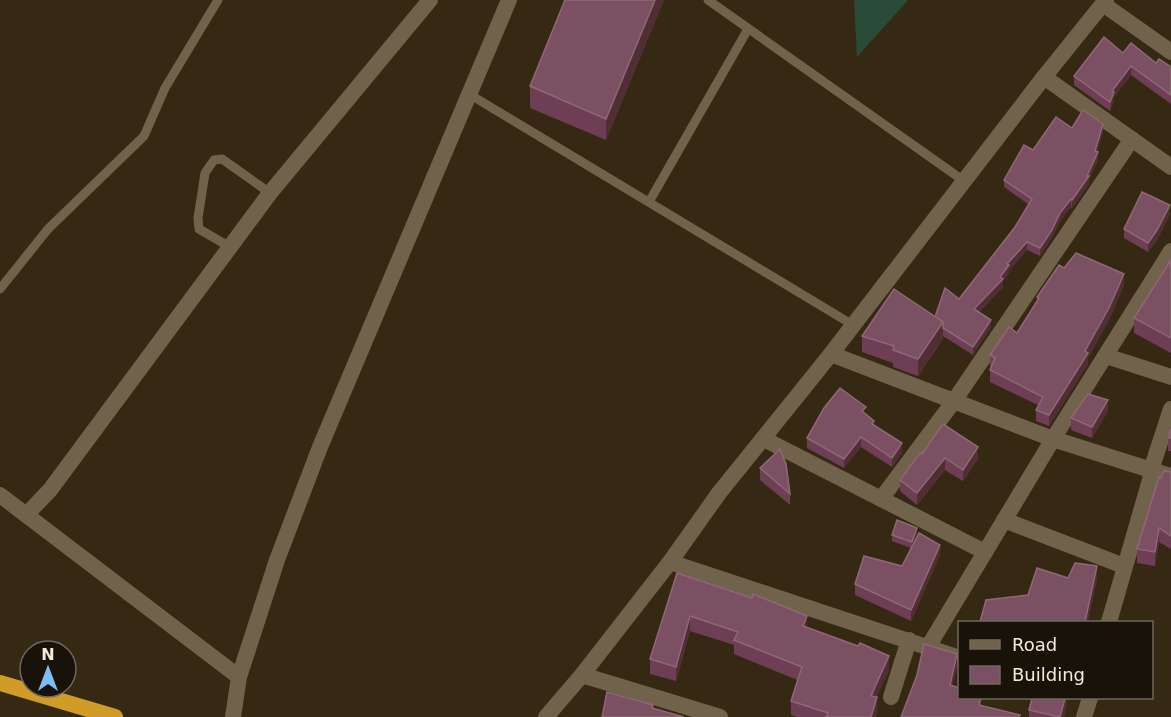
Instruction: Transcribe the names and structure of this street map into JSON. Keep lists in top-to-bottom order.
{
  "legend": ["Road", "Building"],
  "north": "top"
}
